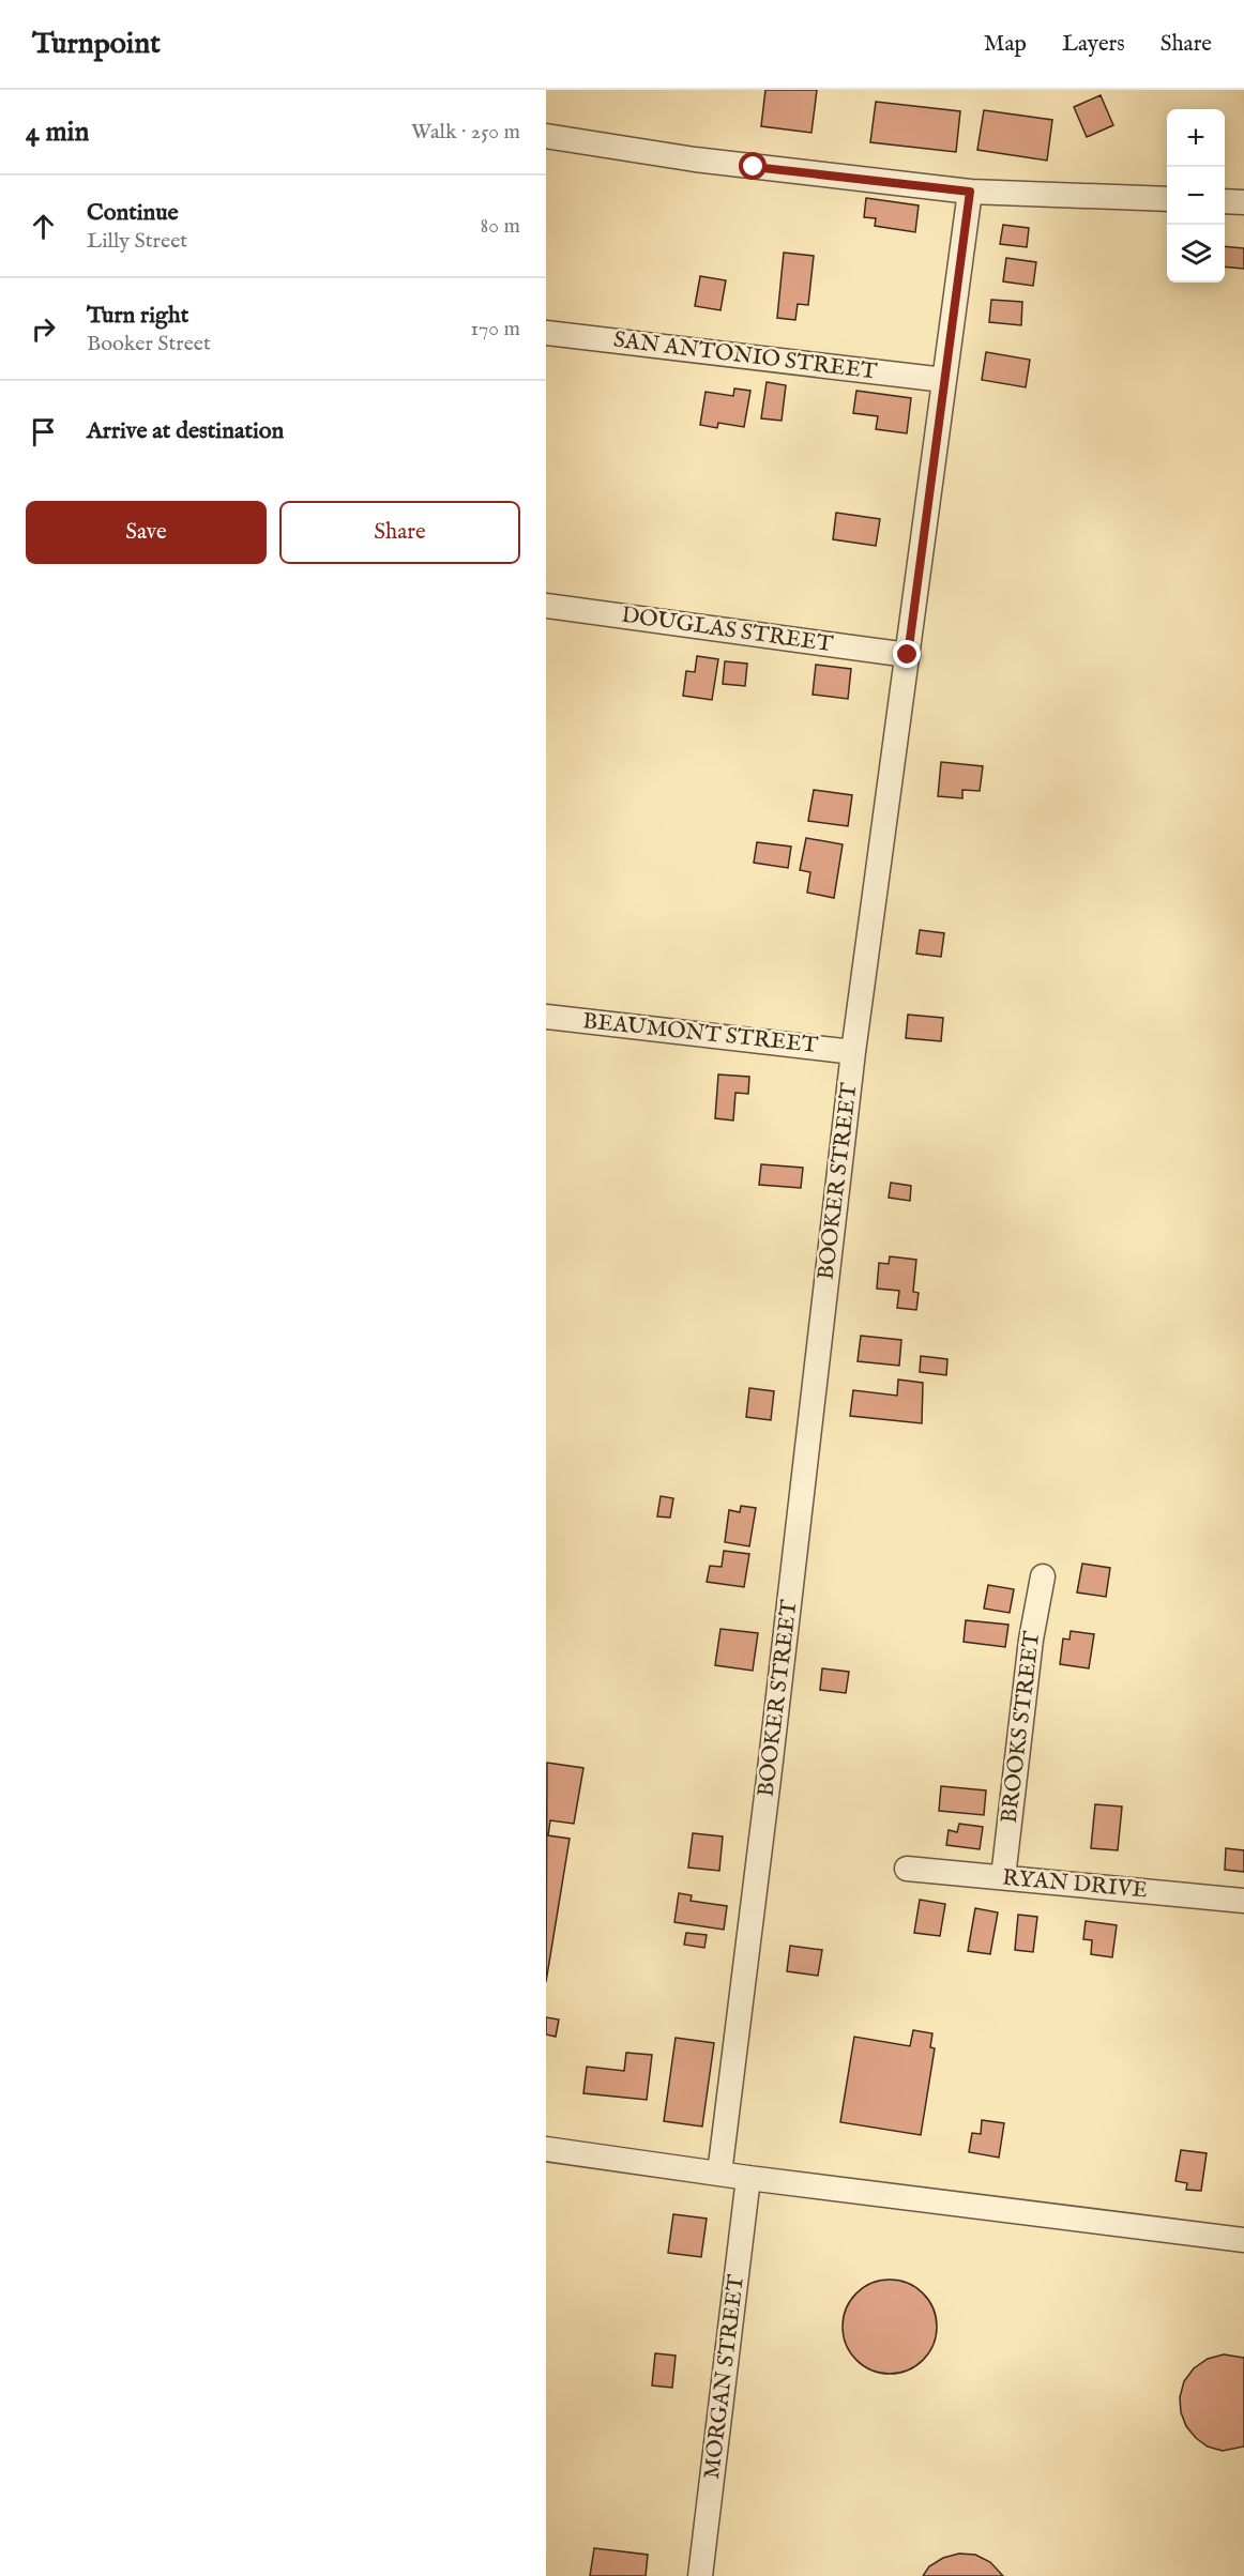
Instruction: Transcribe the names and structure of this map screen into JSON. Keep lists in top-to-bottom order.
{
  "streets": {
    "street": [
      "SAN ANTONIO STREET",
      "DOUGLAS STREET",
      "BEAUMONT STREET",
      "BOOKER STREET",
      "BROOKS STREET",
      "RYAN DRIVE",
      "MORGAN STREET"
    ]
  },
  "crossings": [
    ["SAN ANTONIO STREET", "BOOKER STREET"],
    ["DOUGLAS STREET", "BOOKER STREET"],
    ["BEAUMONT STREET", "BOOKER STREET"],
    ["BROOKS STREET", "RYAN DRIVE"]
  ],
  "page": {
    "header": "Turnpoint",
    "nav": ["Map", "Layers", "Share"],
    "heading": ["4 min", "Walk · 250 m"],
    "map_buttons": ["+", "−"],
    "list": [
      ["Continue", "Lilly Street", "80 m"],
      ["Turn right", "Booker Street", "170 m"],
      "Arrive at destination"
    ],
    "buttons": ["Save", "Share"]
  }
}
